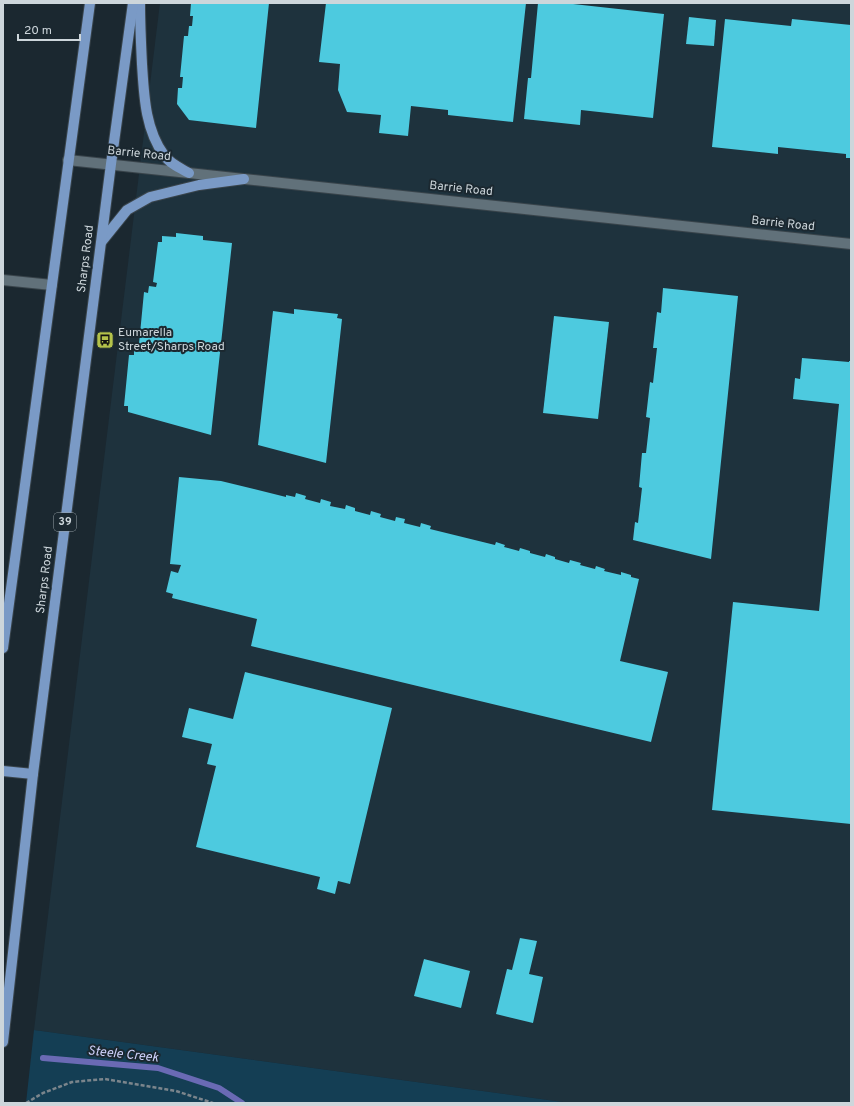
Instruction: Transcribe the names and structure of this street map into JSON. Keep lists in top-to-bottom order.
{
  "streets": {
    "main road": ["Sharps Road", "39"],
    "street": ["Barrie Road"]
  },
  "crossings": [
    ["Barrie Road", "Sharps Road"]
  ],
  "water": ["Steele Creek"],
  "places": {
    "bus stop": ["Eumarella Street/Sharps Road"]
  },
  "scale_bar": "20 m"
}
